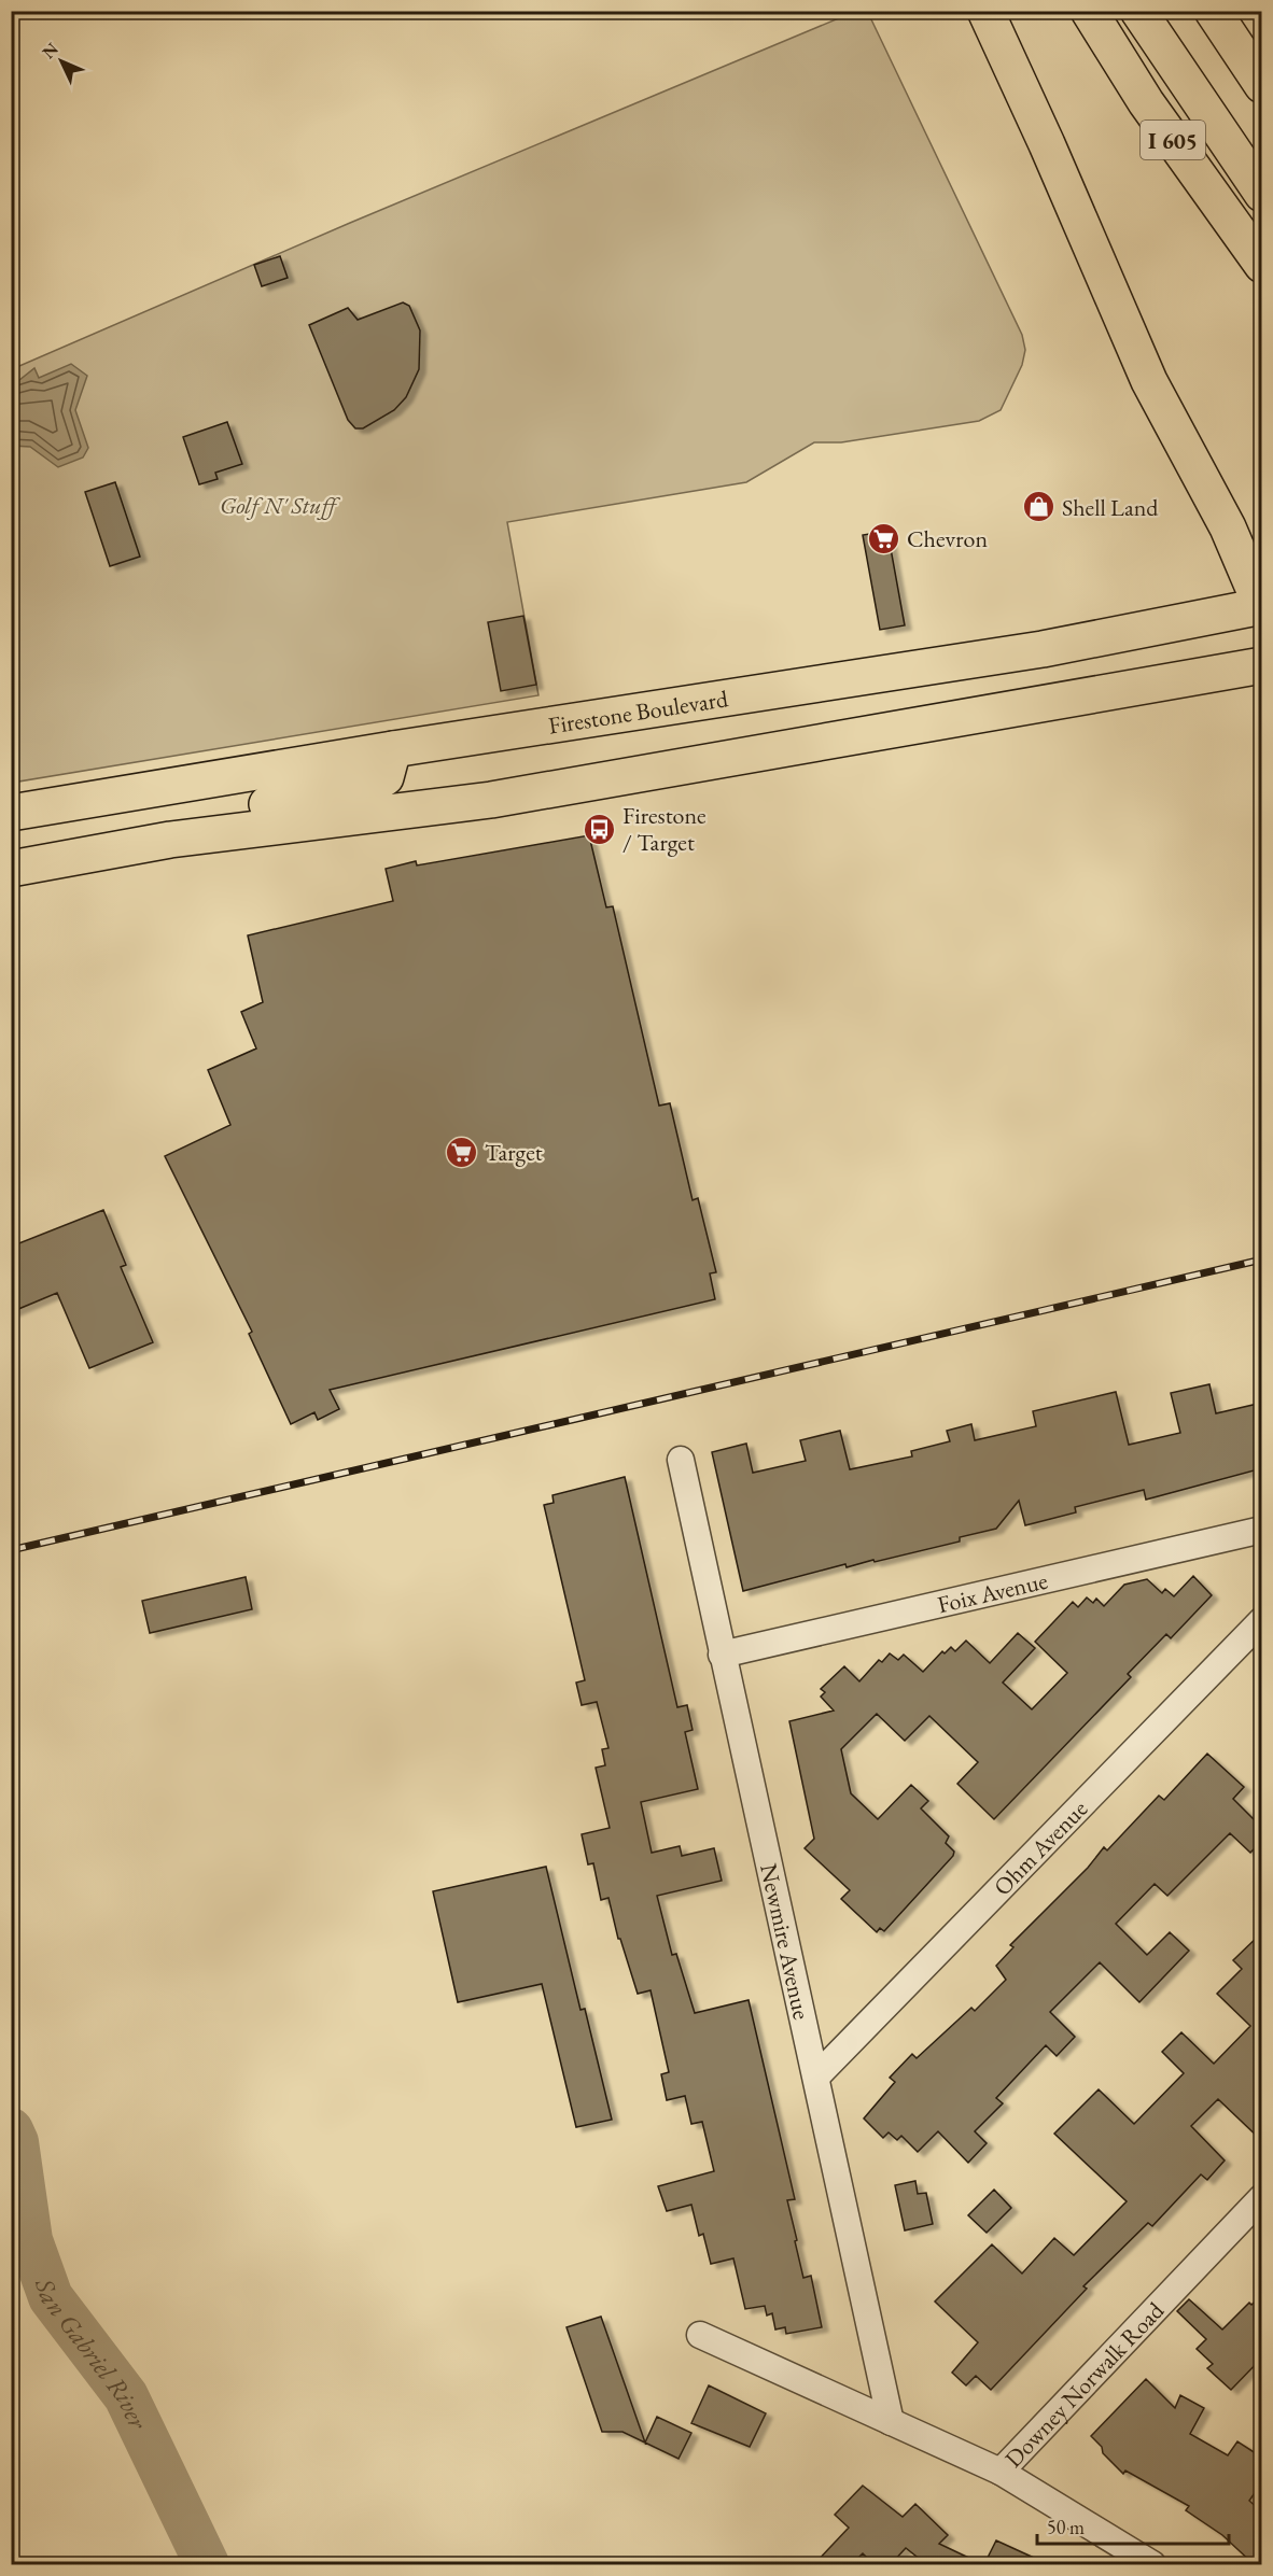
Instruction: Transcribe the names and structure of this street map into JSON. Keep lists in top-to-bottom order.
{
  "streets": {
    "main road": ["I 605", "Firestone Boulevard"],
    "street": [
      "Foix Avenue",
      "Ohm Avenue",
      "Newmire Avenue",
      "Downey Norwalk Road"
    ]
  },
  "crossings": [
    ["Foix Avenue", "Newmire Avenue"],
    ["Ohm Avenue", "Newmire Avenue"],
    ["Newmire Avenue", "Downey Norwalk Road"]
  ],
  "water": ["San Gabriel River"],
  "parks": ["Golf N' Stuff"],
  "places": {
    "shop": ["Shell Land"],
    "supermarket": ["Chevron", "Target"],
    "bus stop": ["Firestone / Target"]
  },
  "scale_bar": "50 m",
  "north": "top left"
}
